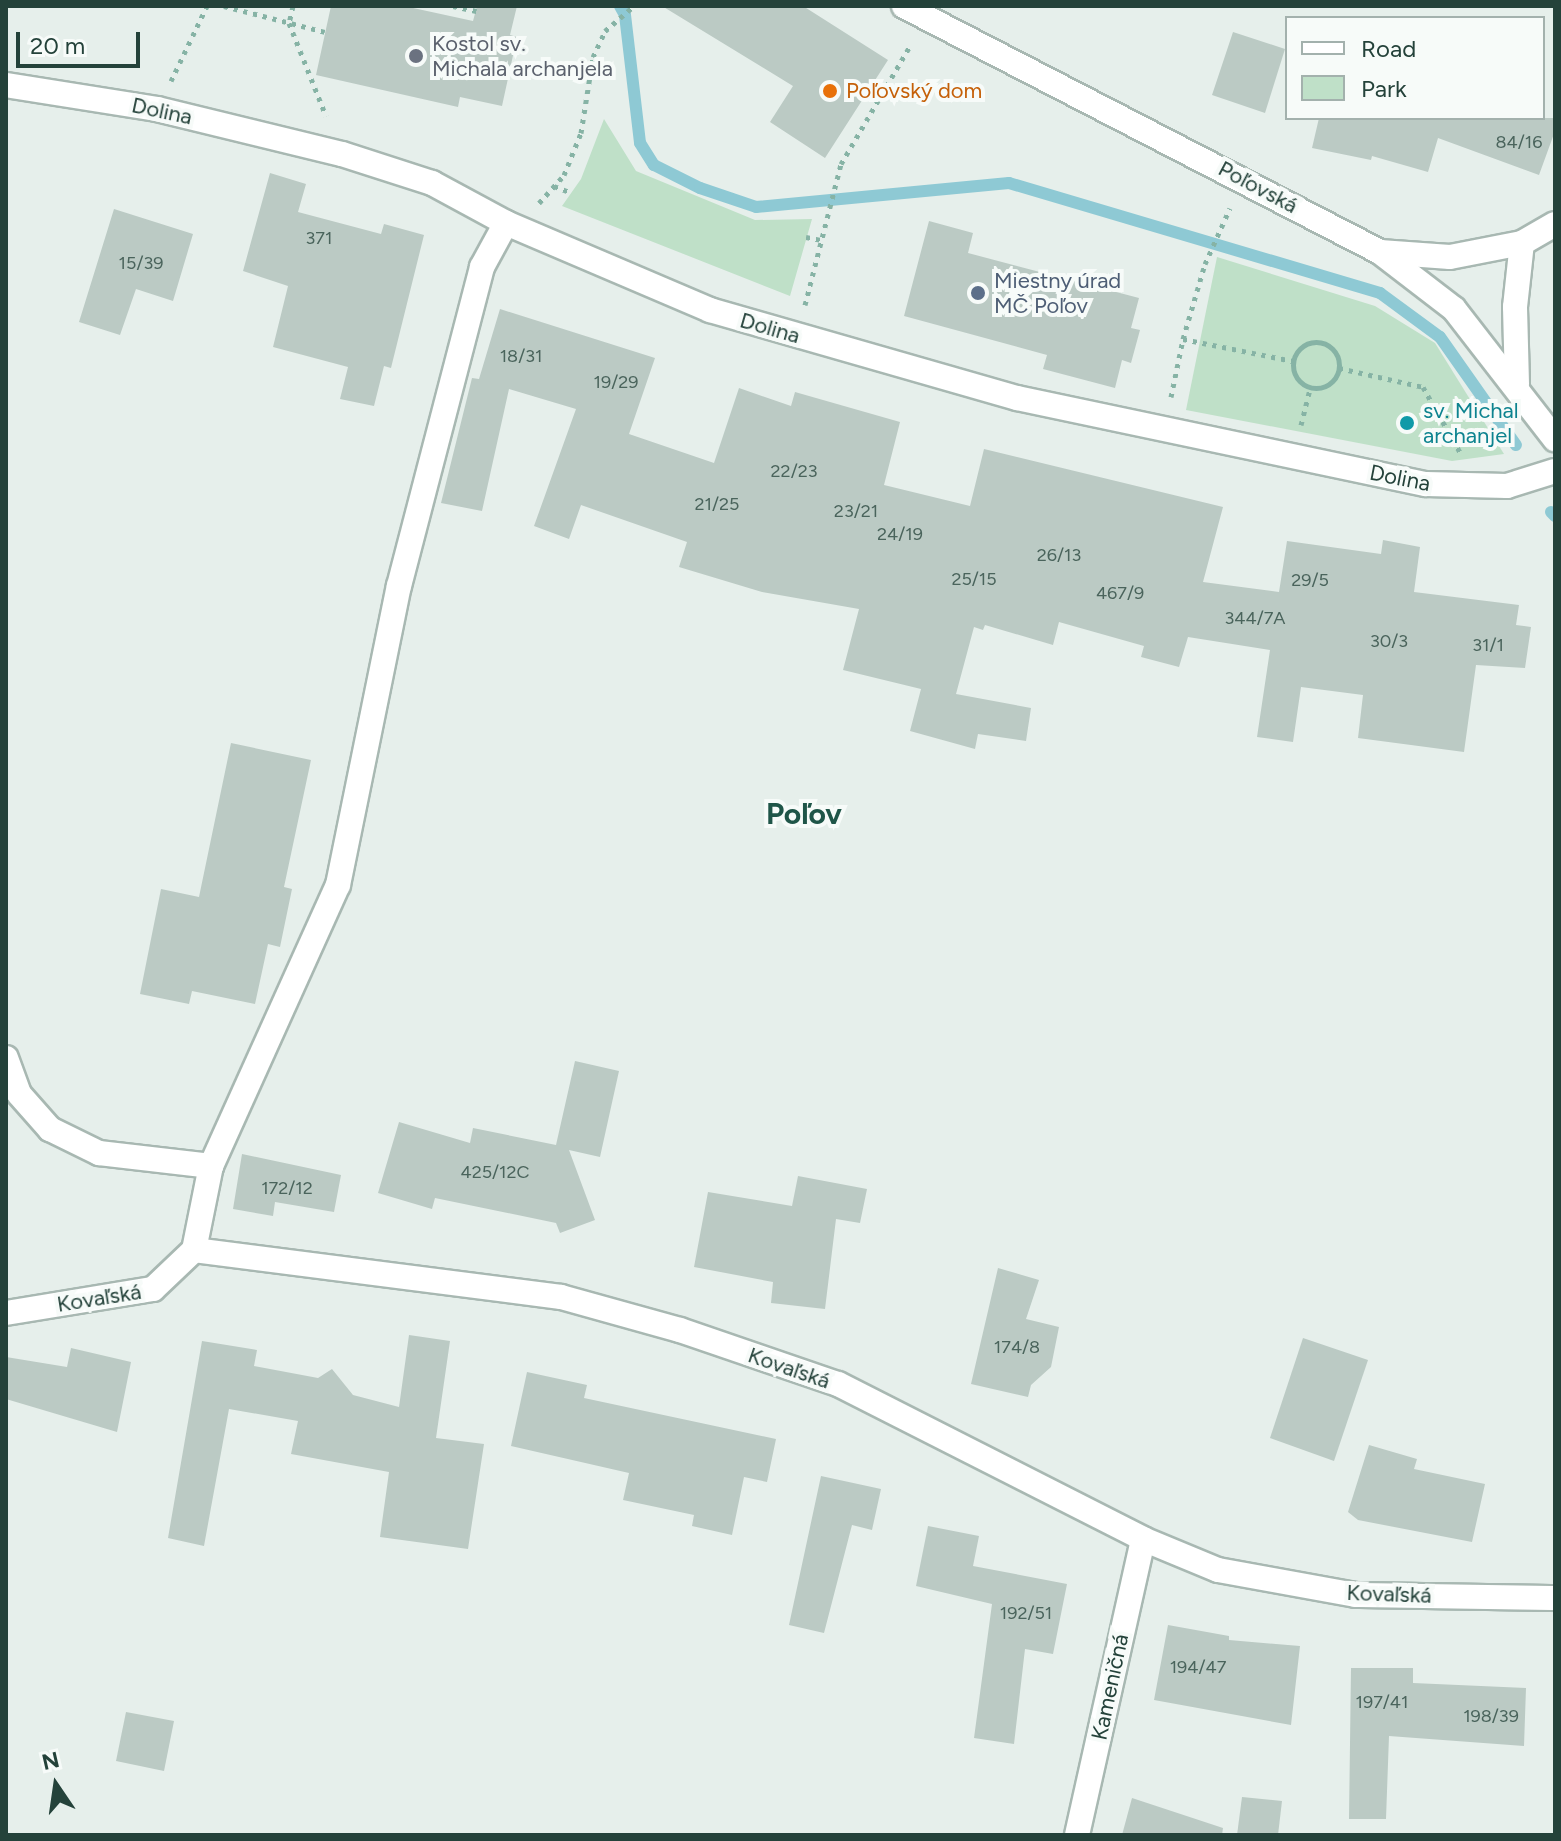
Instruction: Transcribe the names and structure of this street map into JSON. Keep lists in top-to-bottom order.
{
  "streets": {
    "street": [
      "Dolina",
      "Poľovská",
      "Kovaľská",
      "Kameničná"
    ]
  },
  "crossings": [
    ["Kovaľská", "Kameničná"]
  ],
  "districts": ["Poľov"],
  "places": [
    "Kostol sv. Michala archanjela",
    "Poľovský dom",
    "Miestny úrad MČ Poľov",
    "sv. Michal archanjel"
  ],
  "house_numbers": [
    "84/16",
    "371",
    "15/39",
    "18/31",
    "19/29",
    "22/23",
    "21/25",
    "23/21",
    "24/19",
    "26/13",
    "25/15",
    "29/5",
    "467/9",
    "344/7A",
    "30/3",
    "31/1",
    "425/12C",
    "172/12",
    "174/8",
    "192/51",
    "194/47",
    "197/41",
    "198/39"
  ],
  "legend": ["Road", "Park"],
  "scale_bar": "20 m",
  "north": "top"
}
